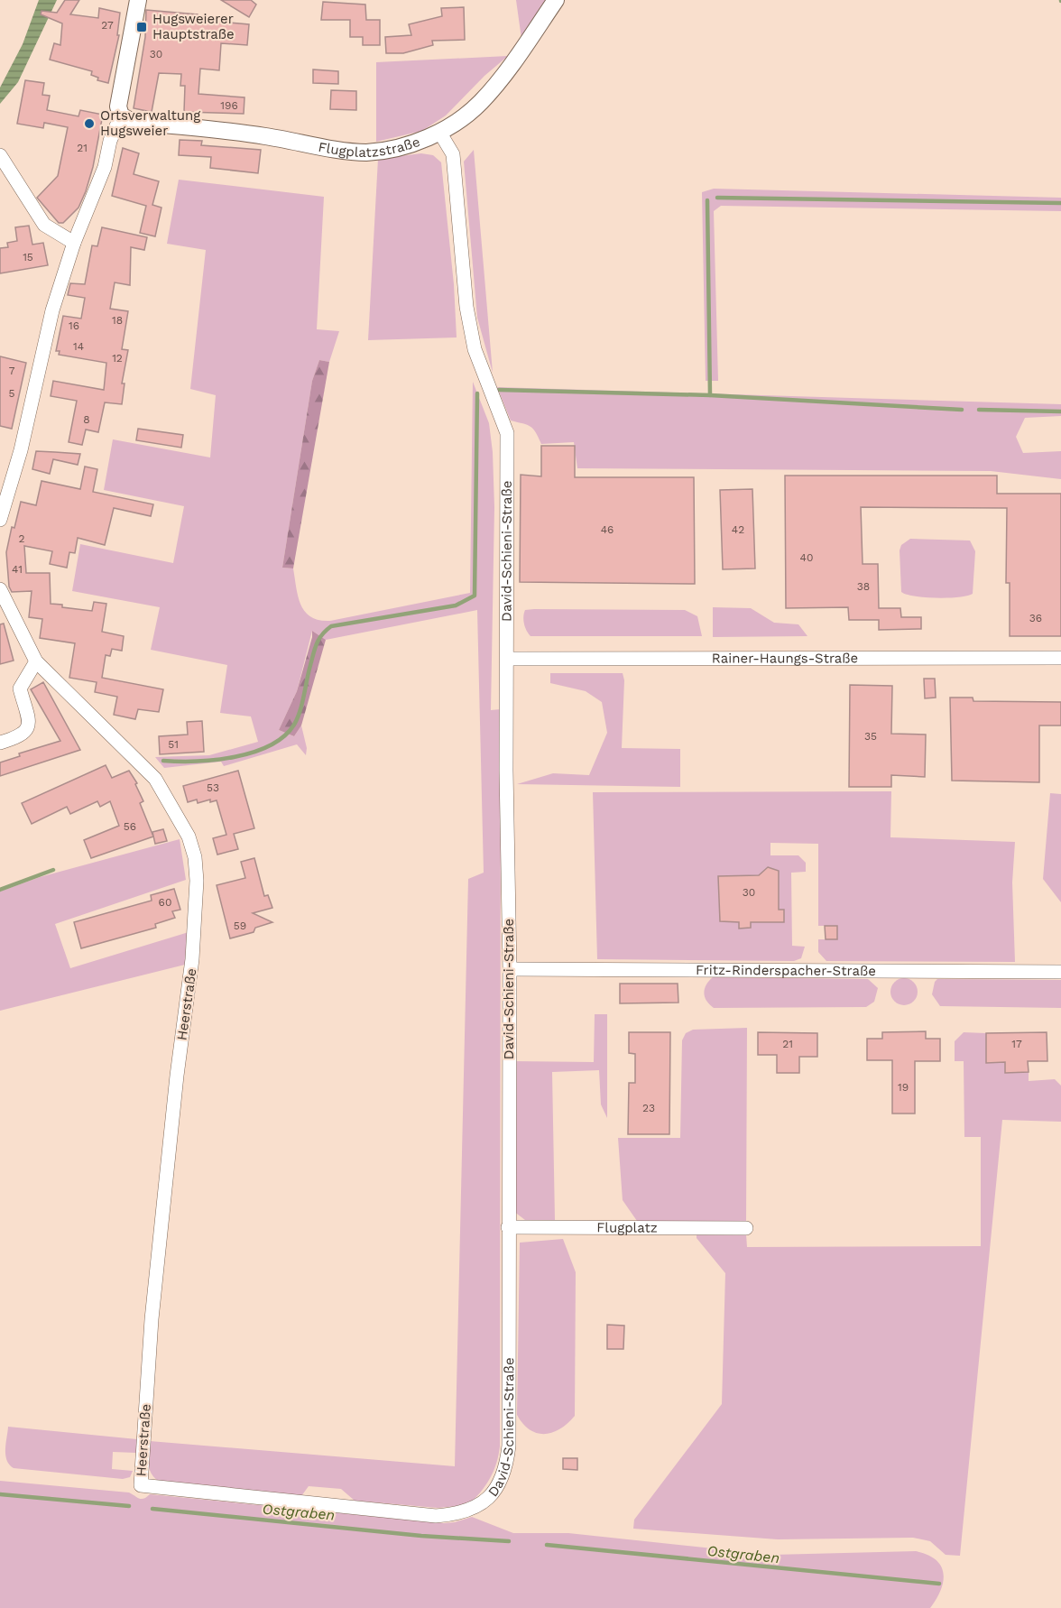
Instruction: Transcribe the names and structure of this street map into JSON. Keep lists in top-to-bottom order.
{
  "streets": {
    "street": [
      "Flugplatzstraße",
      "David-Schieni-Straße",
      "Rainer-Haungs-Straße",
      "Fritz-Rinderspacher-Straße",
      "Heerstraße",
      "Flugplatz"
    ]
  },
  "crossings": [
    ["Flugplatzstraße", "David-Schieni-Straße"],
    ["David-Schieni-Straße", "Rainer-Haungs-Straße"],
    ["David-Schieni-Straße", "Fritz-Rinderspacher-Straße"],
    ["David-Schieni-Straße", "Heerstraße"],
    ["David-Schieni-Straße", "Flugplatz"]
  ],
  "water": ["Ostgraben"],
  "places": {
    "transit": ["Hugsweierer Hauptstraße"],
    "other": ["Ortsverwaltung Hugsweier"]
  },
  "house_numbers": [
    "27",
    "30",
    "196",
    "21",
    "15",
    "18",
    "16",
    "14",
    "12",
    "7",
    "5",
    "8",
    "46",
    "42",
    "2",
    "40",
    "41",
    "38",
    "36",
    "35",
    "51",
    "53",
    "56",
    "30",
    "60",
    "59",
    "21",
    "17",
    "19",
    "23"
  ]
}
